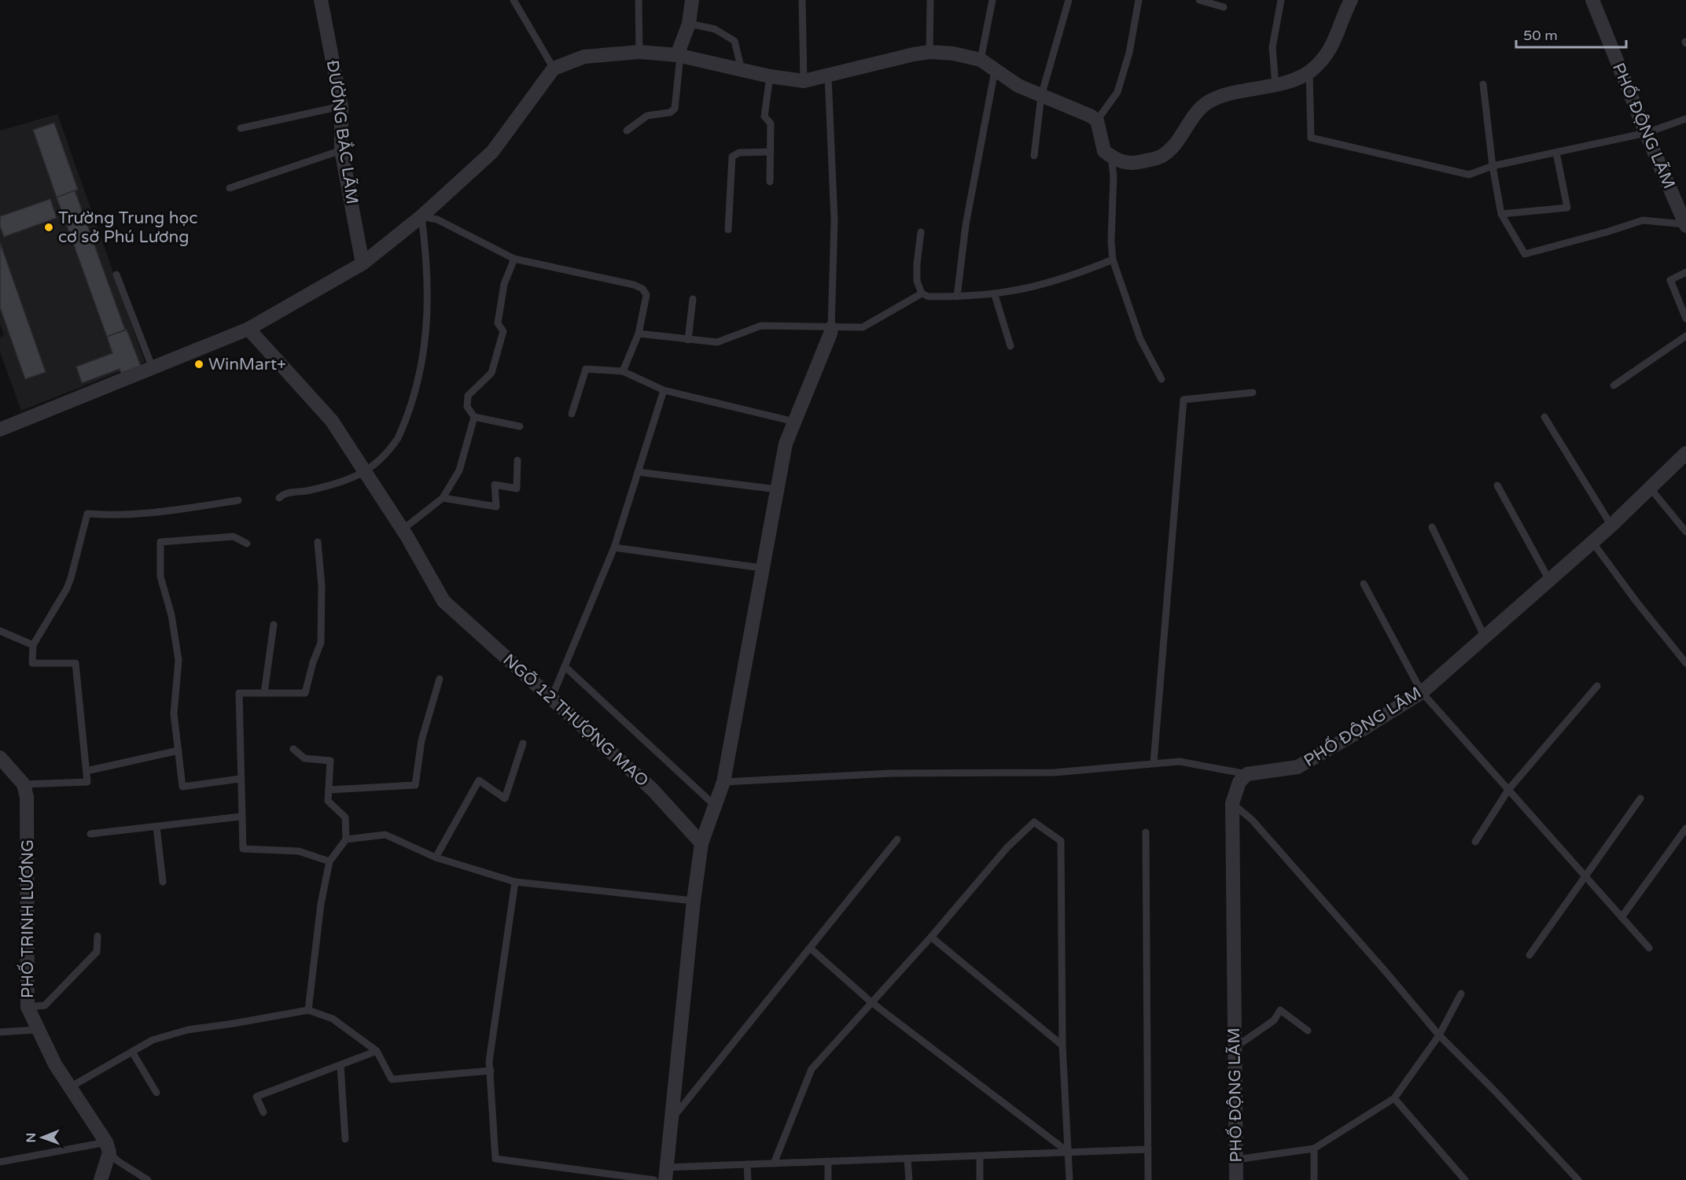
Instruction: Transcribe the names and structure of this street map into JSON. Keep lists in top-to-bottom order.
{
  "streets": {
    "street": [
      "PHỐ ĐỘNG LÃM",
      "ĐƯỜNG BẮC LÃM",
      "NGÕ 12 THƯỢNG MAO",
      "PHỐ TRINH LƯƠNG"
    ]
  },
  "places": ["Trường Trung học cơ sở Phú Lương", "WinMart+"],
  "scale_bar": "50 m",
  "north": "left"
}
